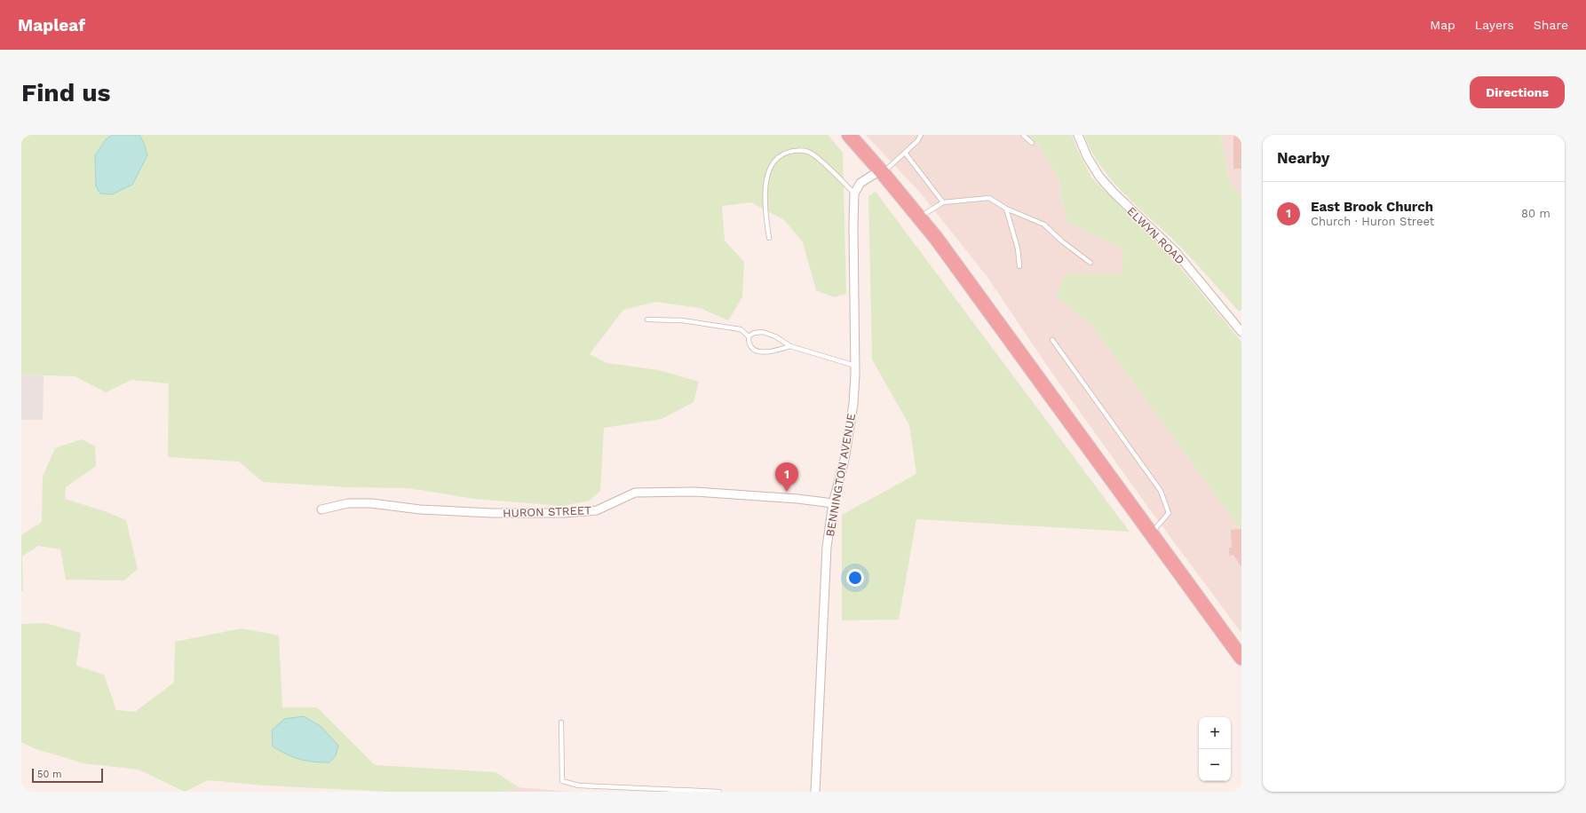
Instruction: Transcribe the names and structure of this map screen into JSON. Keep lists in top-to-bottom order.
{
  "streets": {
    "street": ["ELWYN ROAD", "BENNINGTON AVENUE", "HURON STREET"]
  },
  "crossings": [
    ["BENNINGTON AVENUE", "HURON STREET"]
  ],
  "scale_bar": "50 m",
  "page": {
    "header": "Mapleaf",
    "nav": ["Map", "Layers", "Share"],
    "buttons": "Directions",
    "title": "Find us",
    "heading": "Nearby",
    "list": [
      {
        "mark": "1",
        "name": "East Brook Church",
        "note": "Church · Huron Street",
        "value": "80 m"
      }
    ],
    "pins": "1",
    "map_buttons": ["+", "−"],
    "scale": "50 m"
  }
}
